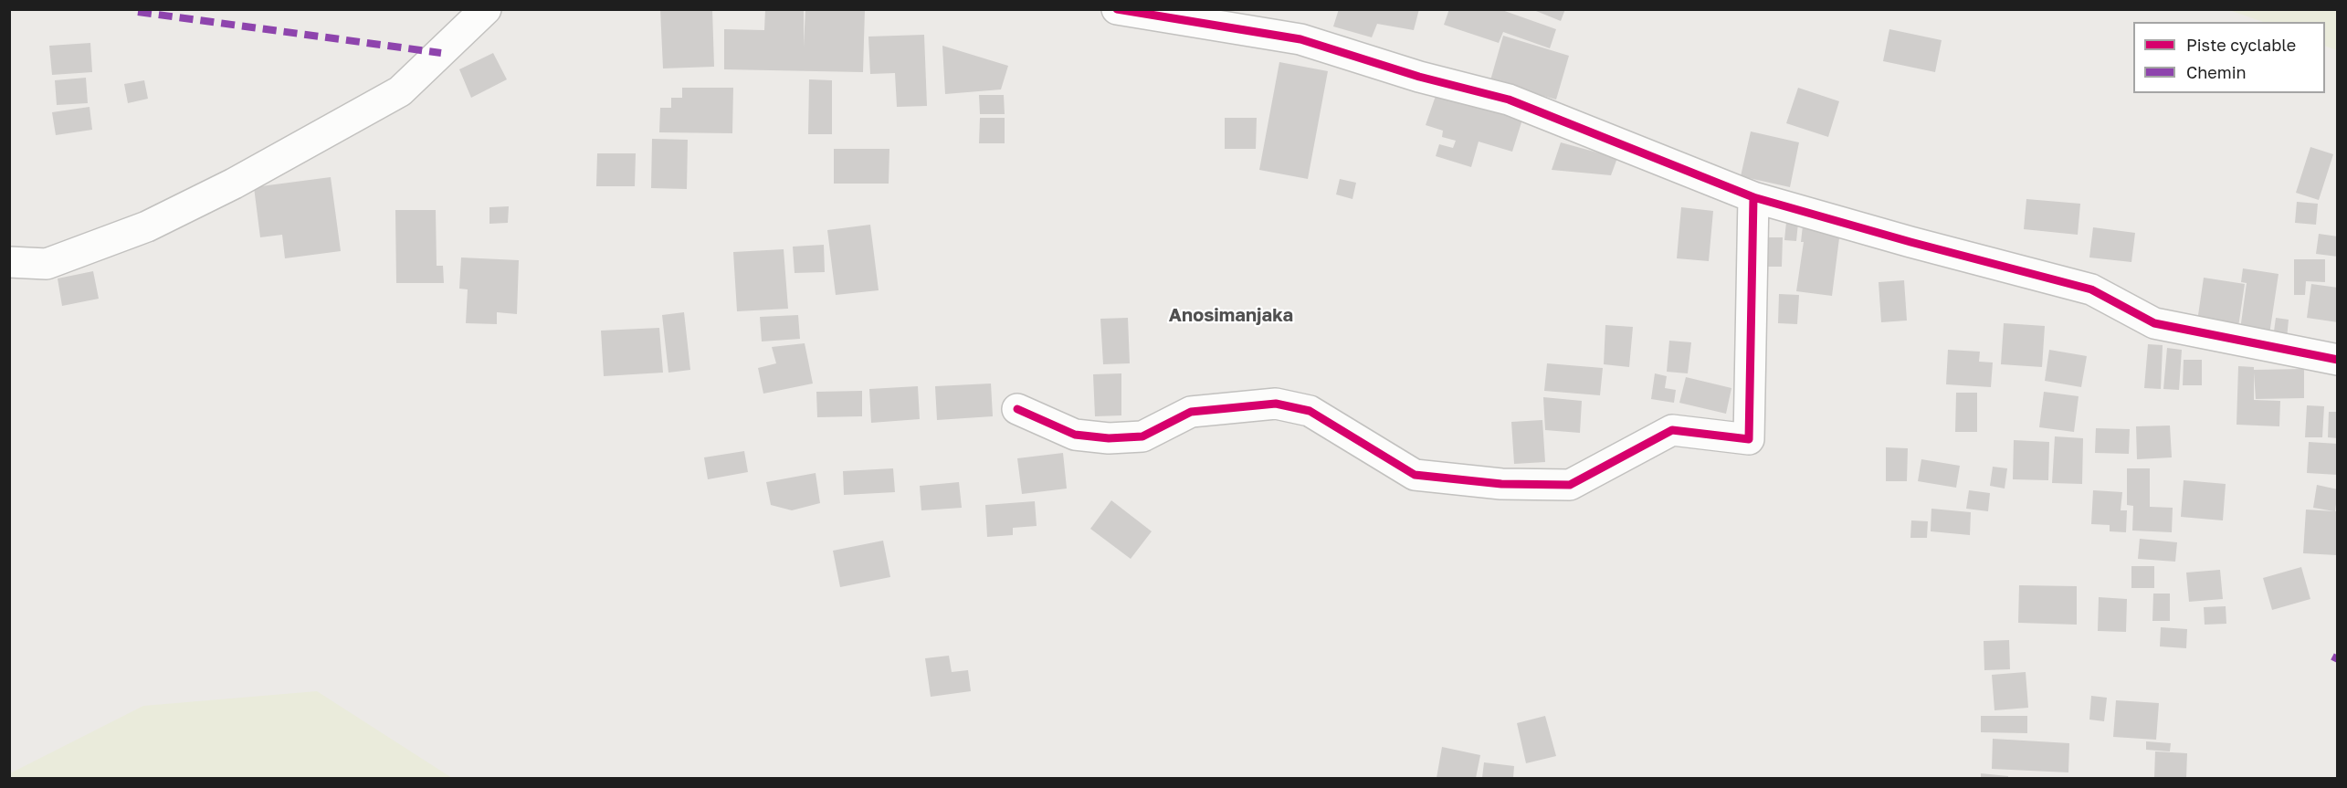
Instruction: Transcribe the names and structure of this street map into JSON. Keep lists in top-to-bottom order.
{
  "districts": ["Anosimanjaka"],
  "legend": ["Piste cyclable", "Chemin"]
}
